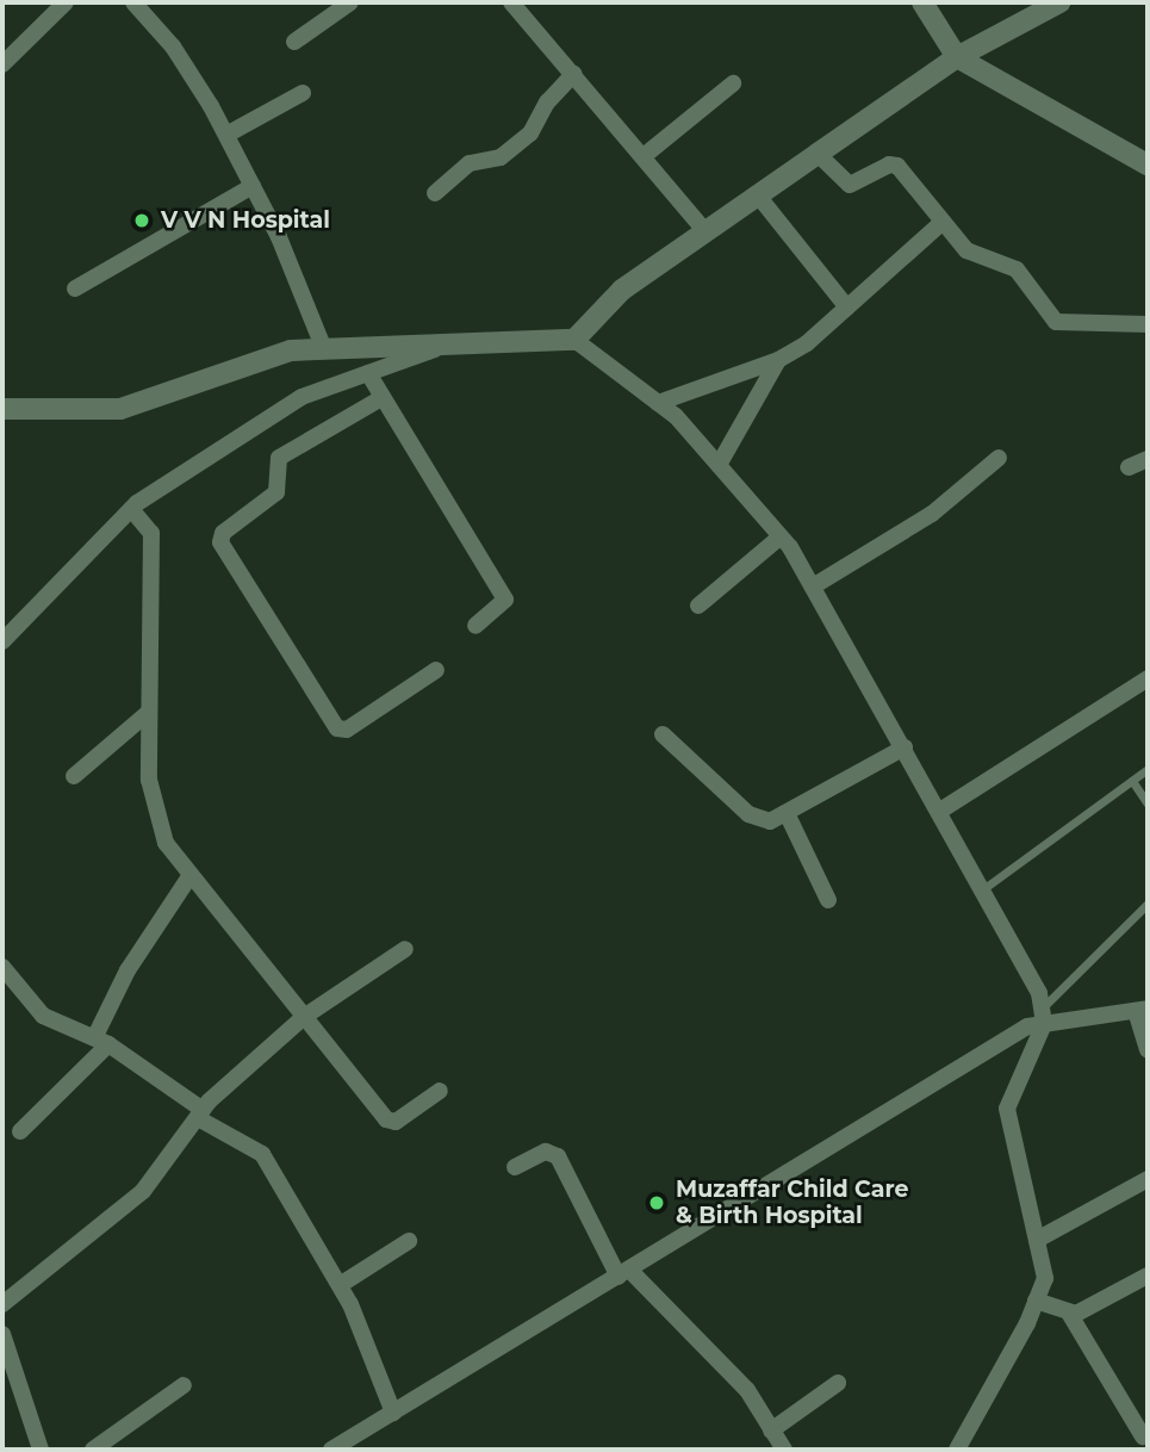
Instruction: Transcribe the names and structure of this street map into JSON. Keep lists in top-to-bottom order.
{
  "places": ["V V N Hospital", "Muzaffar Child Care & Birth Hospital"]
}
